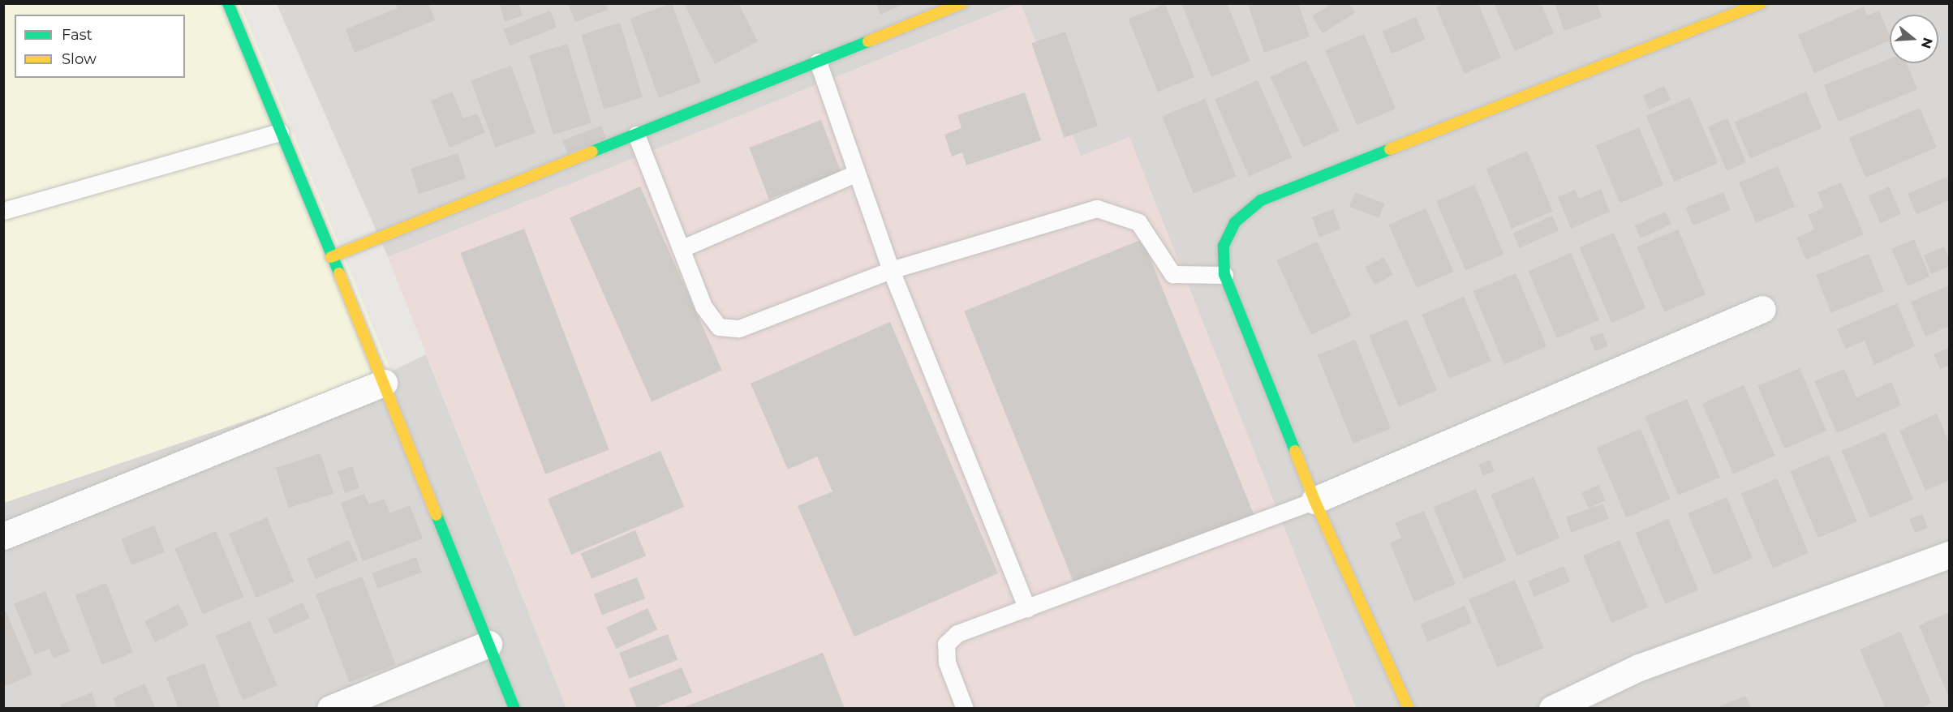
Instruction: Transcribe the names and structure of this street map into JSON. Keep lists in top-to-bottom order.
{
  "legend": ["Fast", "Slow"],
  "north": "right"
}
